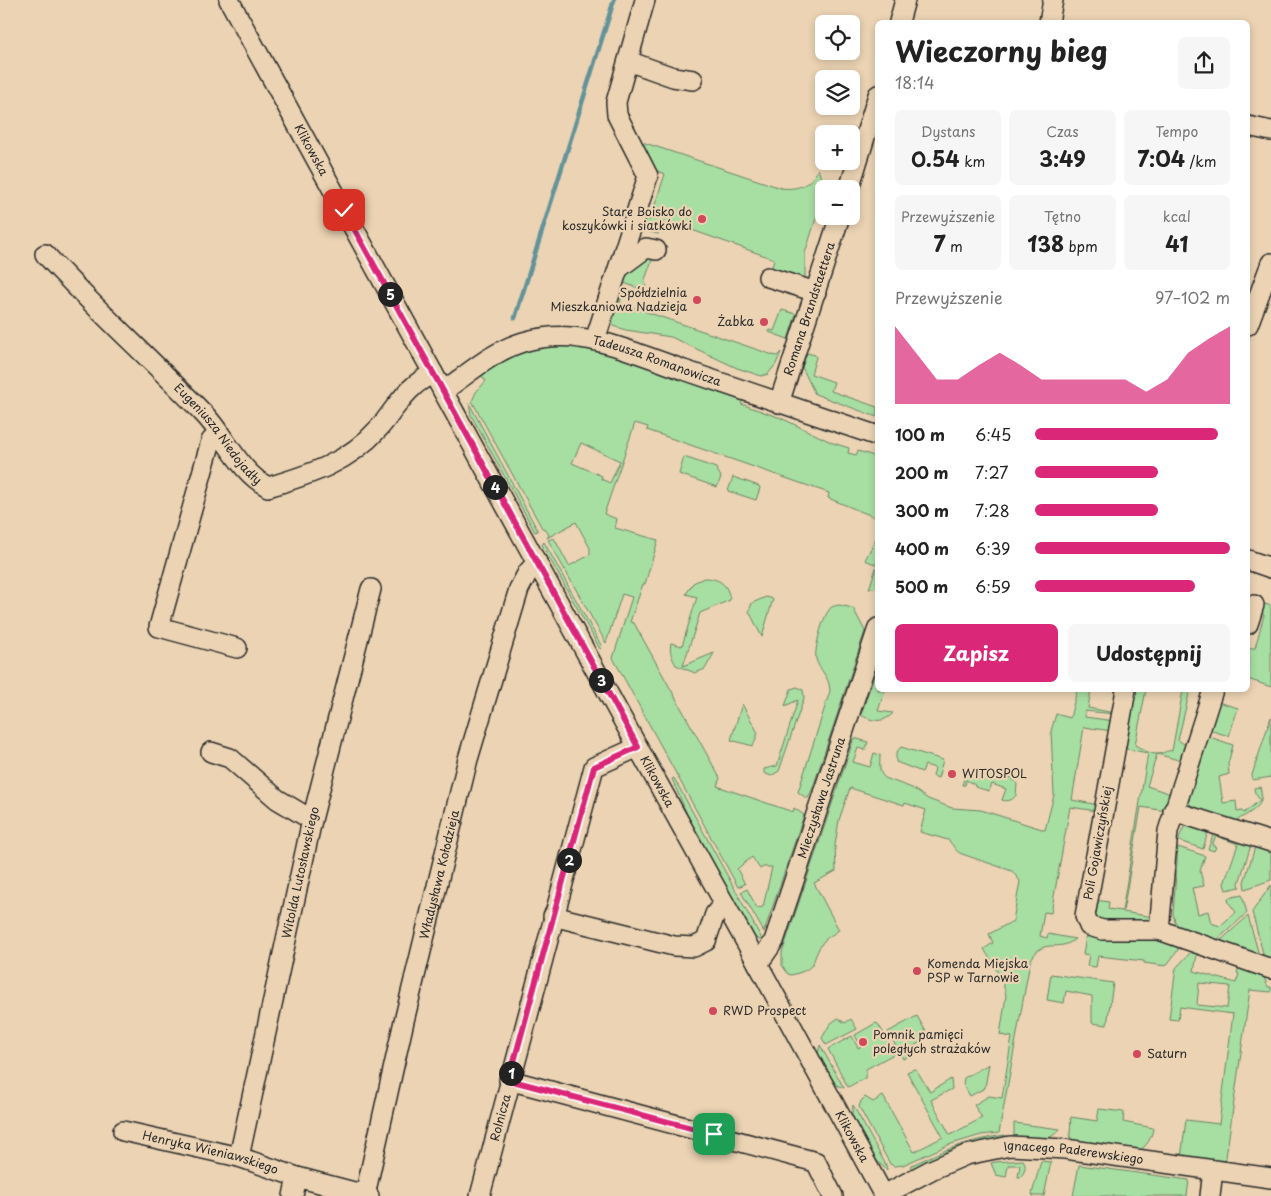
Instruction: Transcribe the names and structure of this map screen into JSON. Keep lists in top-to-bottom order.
{
  "streets": {
    "street": [
      "Klikowska",
      "Romana Brandstaettera",
      "Tadeusza Romanowicza",
      "Eugeniusza Niedojadły",
      "Mieczysława Jastruna",
      "Poli Gojawiczyńskiej",
      "Witolda Lutosławskiego",
      "Władysława Kołodzieja",
      "Rolnicza",
      "Henryka Wieniawskiego",
      "Ignacego Paderewskiego"
    ]
  },
  "crossings": [
    ["Klikowska", "Tadeusza Romanowicza"],
    ["Klikowska", "Eugeniusza Niedojadły"],
    ["Klikowska", "Mieczysława Jastruna"],
    ["Klikowska", "Władysława Kołodzieja"],
    ["Klikowska", "Rolnicza"],
    ["Klikowska", "Ignacego Paderewskiego"],
    ["Romana Brandstaettera", "Tadeusza Romanowicza"],
    ["Witolda Lutosławskiego", "Henryka Wieniawskiego"],
    ["Władysława Kołodzieja", "Henryka Wieniawskiego"]
  ],
  "places": [
    "Stare Boisko do koszykówki i siatkówki",
    "Spółdzielnia Mieszkaniowa Nadzieja",
    "Żabka",
    "WITOSPOL",
    "Komenda Miejska PSP w Tarnowie",
    "RWD Prospect",
    "Pomnik pamięci poległych strażaków",
    "Saturn"
  ],
  "page": {
    "map_buttons": ["+", "−"],
    "heading": ["Wieczorny bieg", "18:14"],
    "stats": [
      ["Dystans", "0.54 km"],
      ["Czas", "3:49"],
      ["Tempo", "7:04 /km"],
      ["Przewyższenie", "7 m"],
      ["Tętno", "138 bpm"],
      ["kcal", "41"]
    ],
    "chart": ["Przewyższenie", "97–102 m"],
    "pins": [
      "5",
      "4",
      "3",
      "2",
      "1"
    ],
    "list": [
      {
        "name": "100 m",
        "note": "6:45"
      },
      {
        "name": "200 m",
        "note": "7:27"
      },
      {
        "name": "300 m",
        "note": "7:28"
      },
      {
        "name": "400 m",
        "note": "6:39"
      },
      {
        "name": "500 m",
        "note": "6:59"
      }
    ],
    "buttons": ["Zapisz", "Udostępnij"]
  }
}
